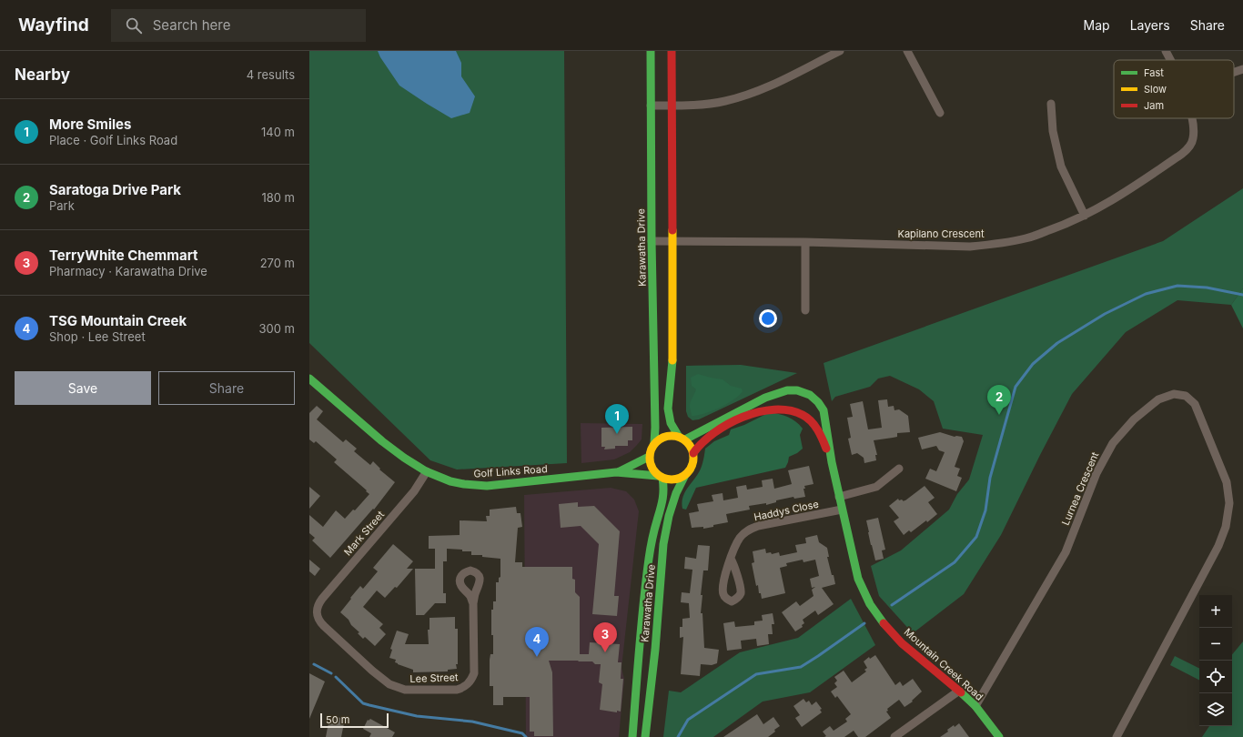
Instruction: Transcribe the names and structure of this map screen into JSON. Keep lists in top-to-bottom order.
{
  "streets": {
    "main road": ["Karawatha Drive", "Golf Links Road", "Mountain Creek Road"],
    "street": [
      "Kapilano Crescent",
      "Lurnea Crescent",
      "Haddys Close",
      "Mark Street",
      "Lee Street"
    ]
  },
  "crossings": [
    ["Kapilano Crescent", "Karawatha Drive"],
    ["Karawatha Drive", "Golf Links Road"],
    ["Karawatha Drive", "Mountain Creek Road"],
    ["Golf Links Road", "Mark Street"],
    ["Golf Links Road", "Mountain Creek Road"],
    ["Lurnea Crescent", "Mountain Creek Road"],
    ["Haddys Close", "Mountain Creek Road"],
    ["Mark Street", "Lee Street"]
  ],
  "legend": ["Fast", "Slow", "Jam"],
  "scale_bar": "50 m",
  "page": {
    "header": "Wayfind",
    "search": "Search here",
    "nav": ["Map", "Layers", "Share"],
    "heading": ["Nearby", "4 results"],
    "list": [
      {
        "mark": "1",
        "name": "More Smiles",
        "note": "Place · Golf Links Road",
        "value": "140 m"
      },
      {
        "mark": "2",
        "name": "Saratoga Drive Park",
        "note": "Park",
        "value": "180 m"
      },
      {
        "mark": "3",
        "name": "TerryWhite Chemmart",
        "note": "Pharmacy · Karawatha Drive",
        "value": "270 m"
      },
      {
        "mark": "4",
        "name": "TSG Mountain Creek",
        "note": "Shop · Lee Street",
        "value": "300 m"
      }
    ],
    "buttons": ["Save", "Share"],
    "pins": [
      "2",
      "1",
      "3",
      "4"
    ],
    "map_buttons": ["+", "−"],
    "scale": "50 m"
  }
}
